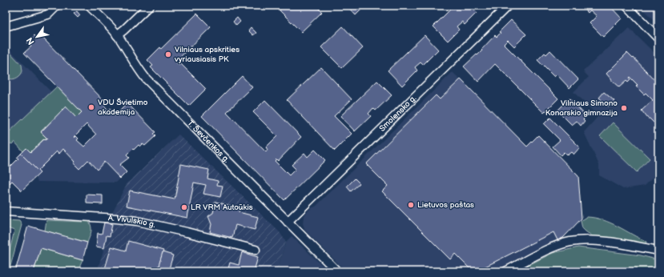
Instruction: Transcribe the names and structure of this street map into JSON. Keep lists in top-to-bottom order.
{
  "streets": {
    "street": ["Smolensko g.", "T. Ševčenkos g.", "A. Vivulskio g."]
  },
  "crossings": [
    ["Smolensko g.", "T. Ševčenkos g."]
  ],
  "places": [
    "Vilniaus apskrities vyriausiasis PK",
    "VDU Švietimo akademija",
    "Vilniaus Simono Konarskio gimnazija",
    "Lietuvos paštas",
    "LR VRM Autoūkis"
  ],
  "north": "bottom left"
}
